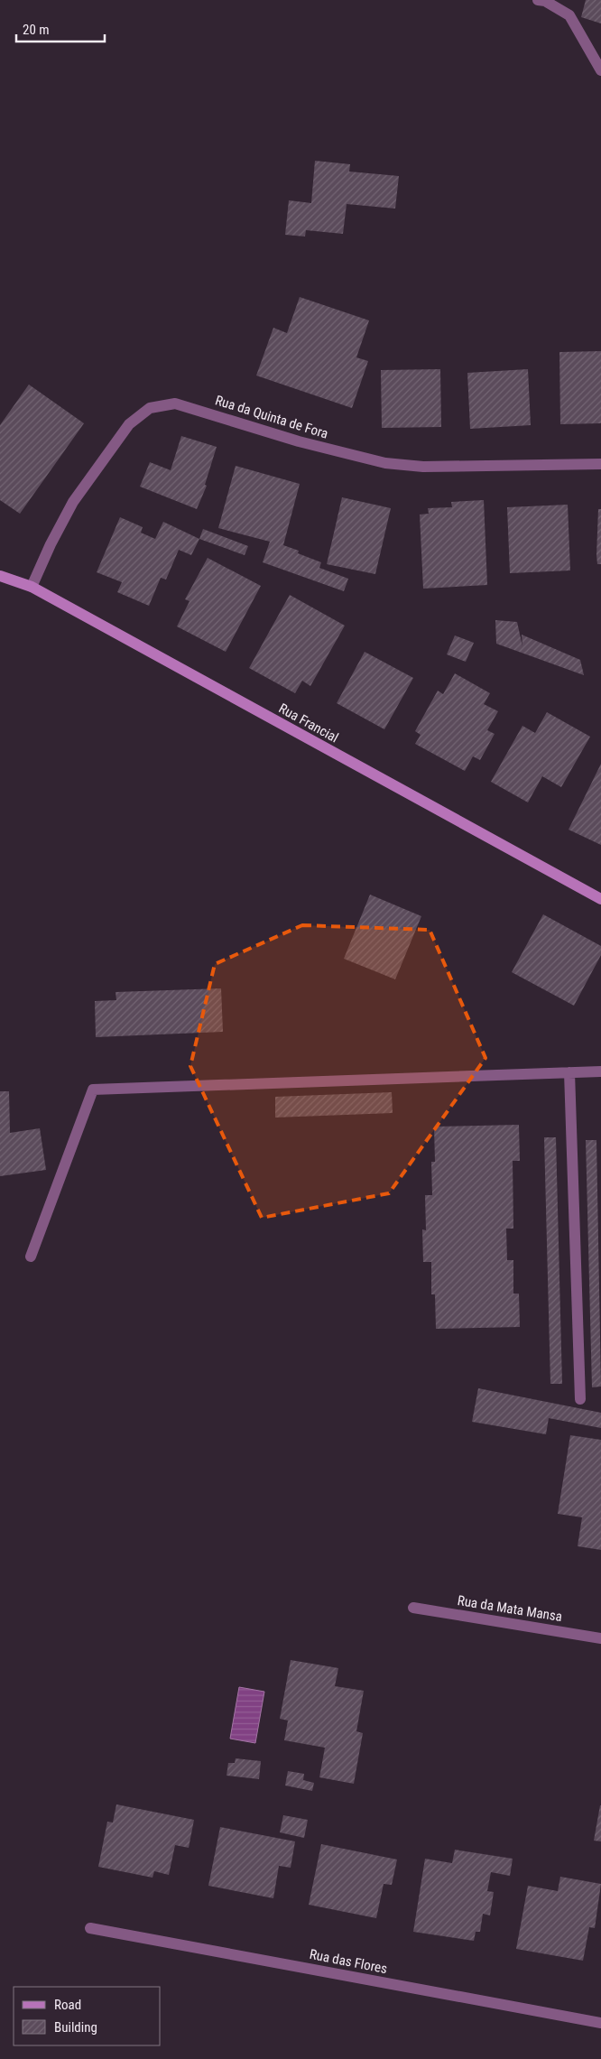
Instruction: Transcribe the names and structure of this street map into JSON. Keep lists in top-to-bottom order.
{
  "streets": {
    "street": [
      "Rua da Quinta de Fora",
      "Rua Francial",
      "Rua da Mata Mansa",
      "Rua das Flores"
    ]
  },
  "crossings": [
    ["Rua da Quinta de Fora", "Rua Francial"]
  ],
  "legend": ["Road", "Building"],
  "scale_bar": "20 m"
}
